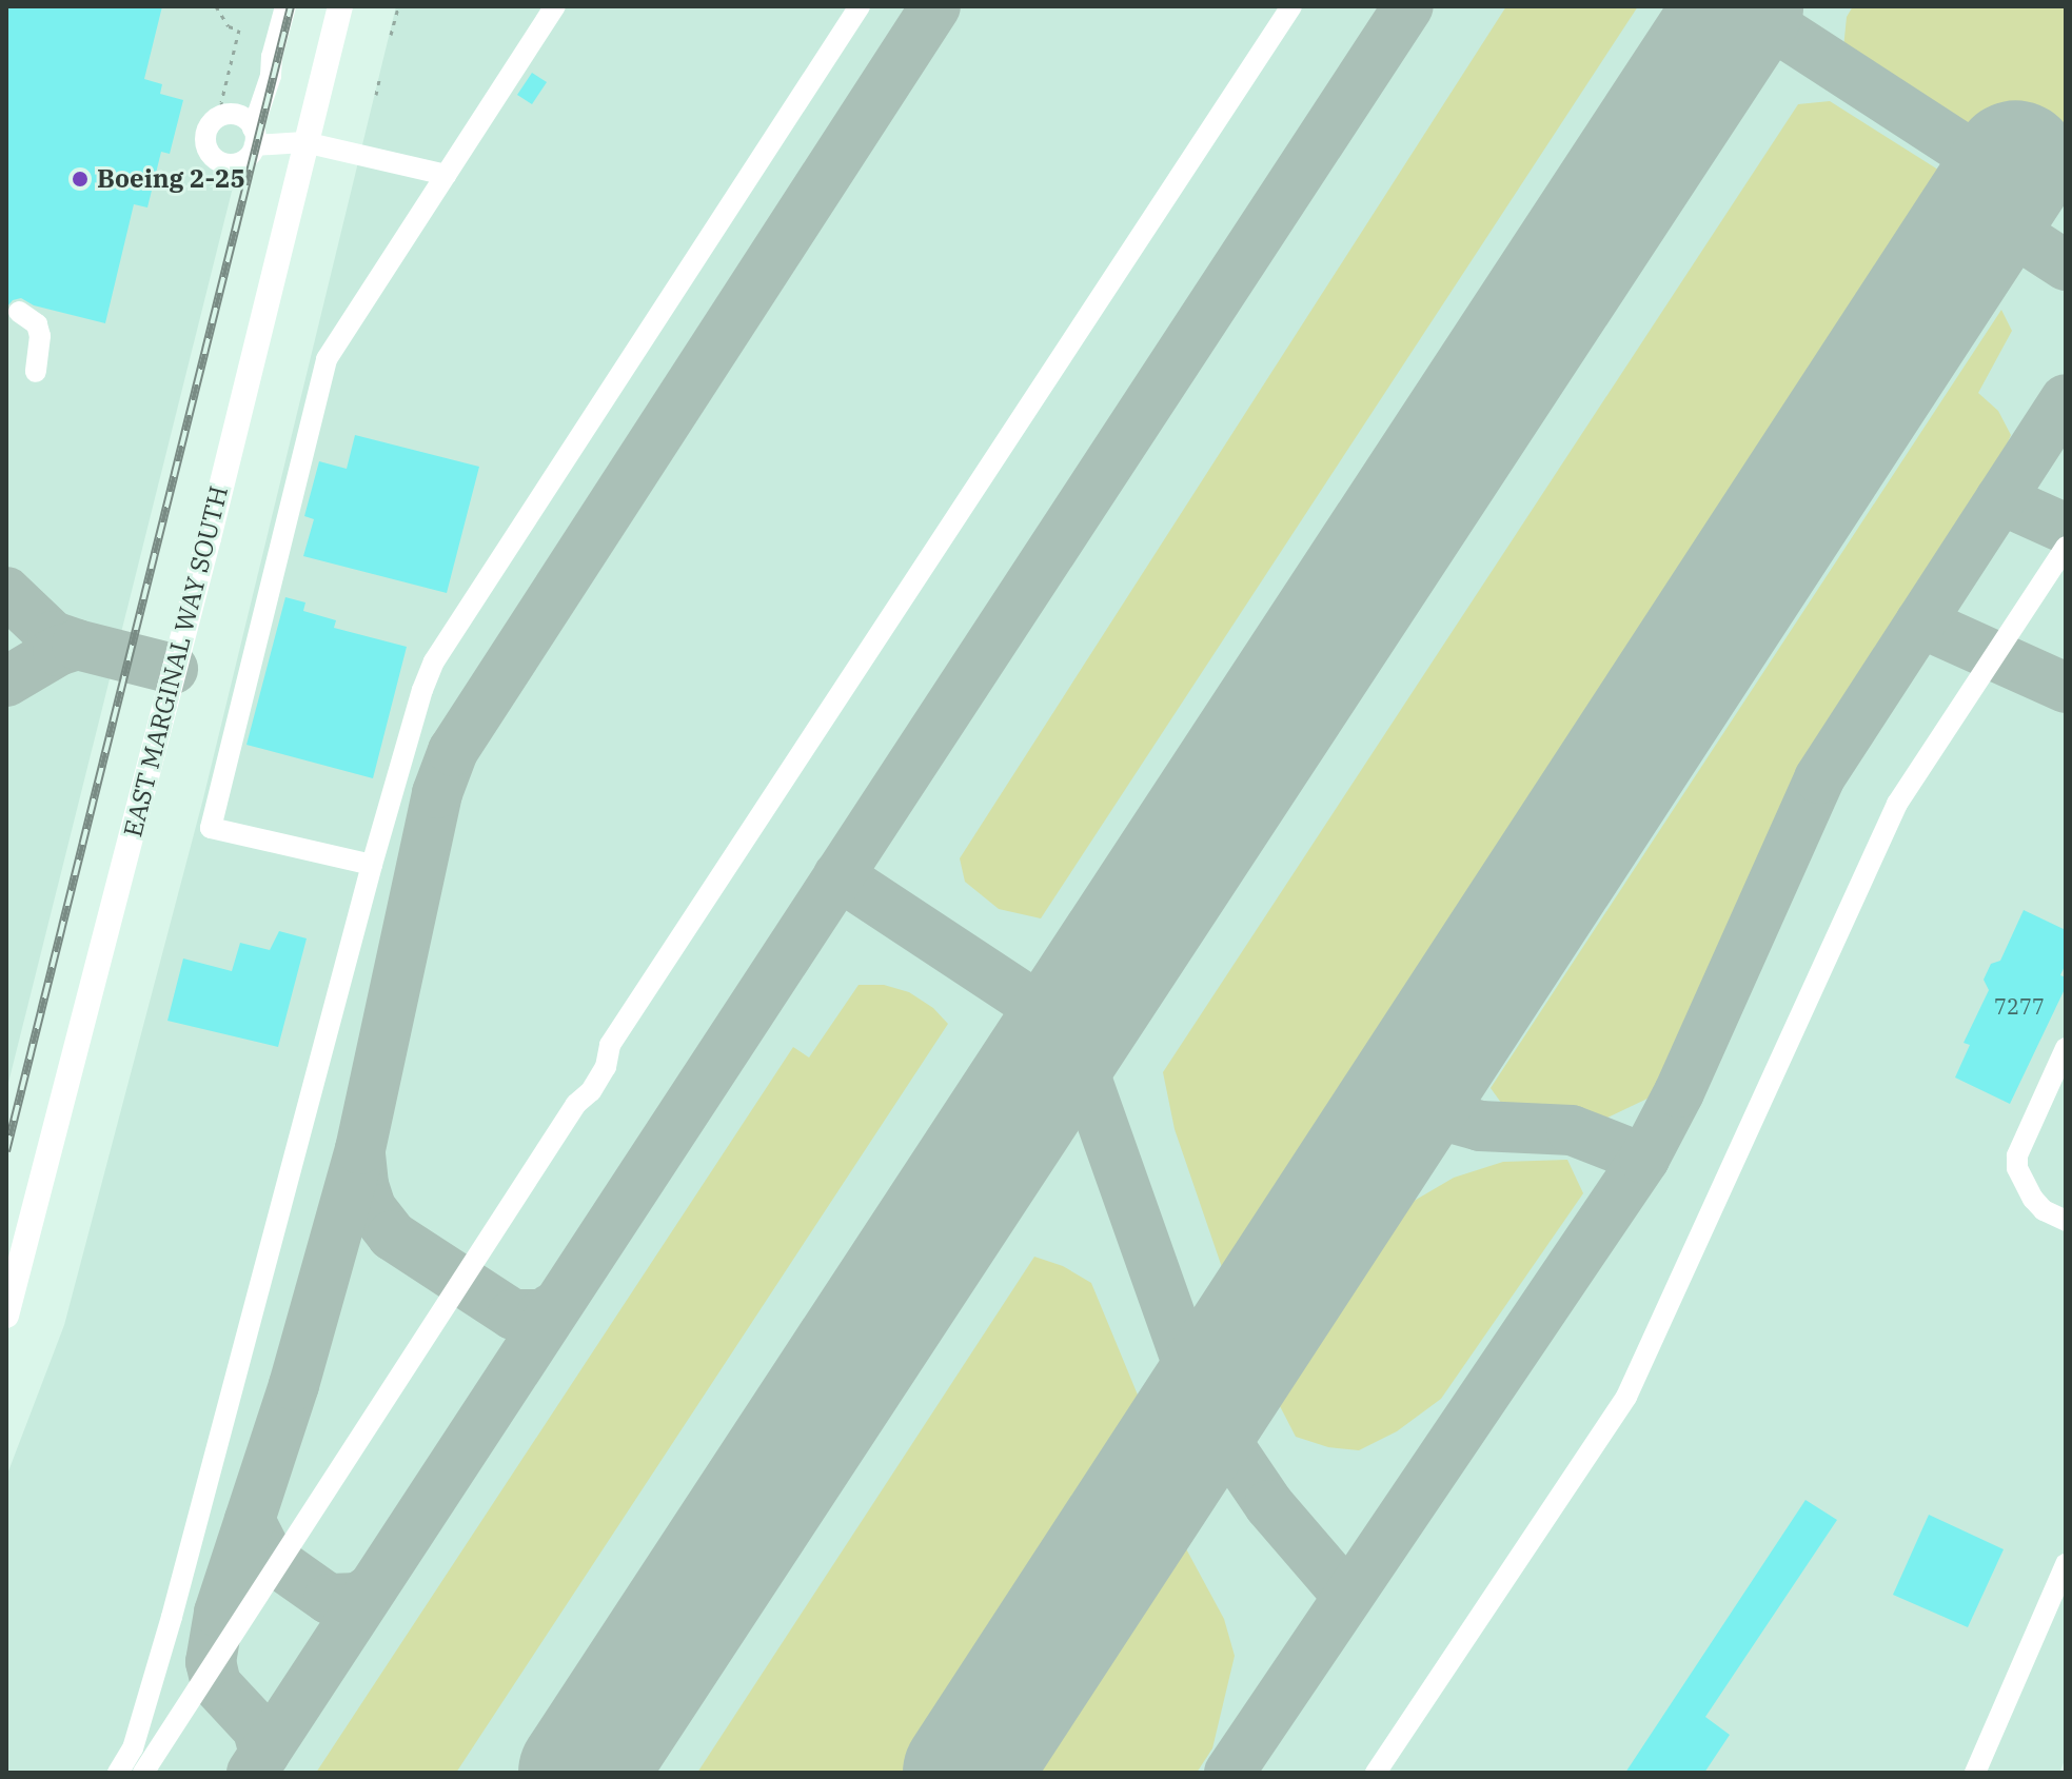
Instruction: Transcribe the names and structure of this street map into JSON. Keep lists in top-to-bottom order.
{
  "streets": {
    "main road": ["EAST MARGINAL WAY SOUTH"]
  },
  "places": ["Boeing 2-25"],
  "house_numbers": ["7277"]
}
